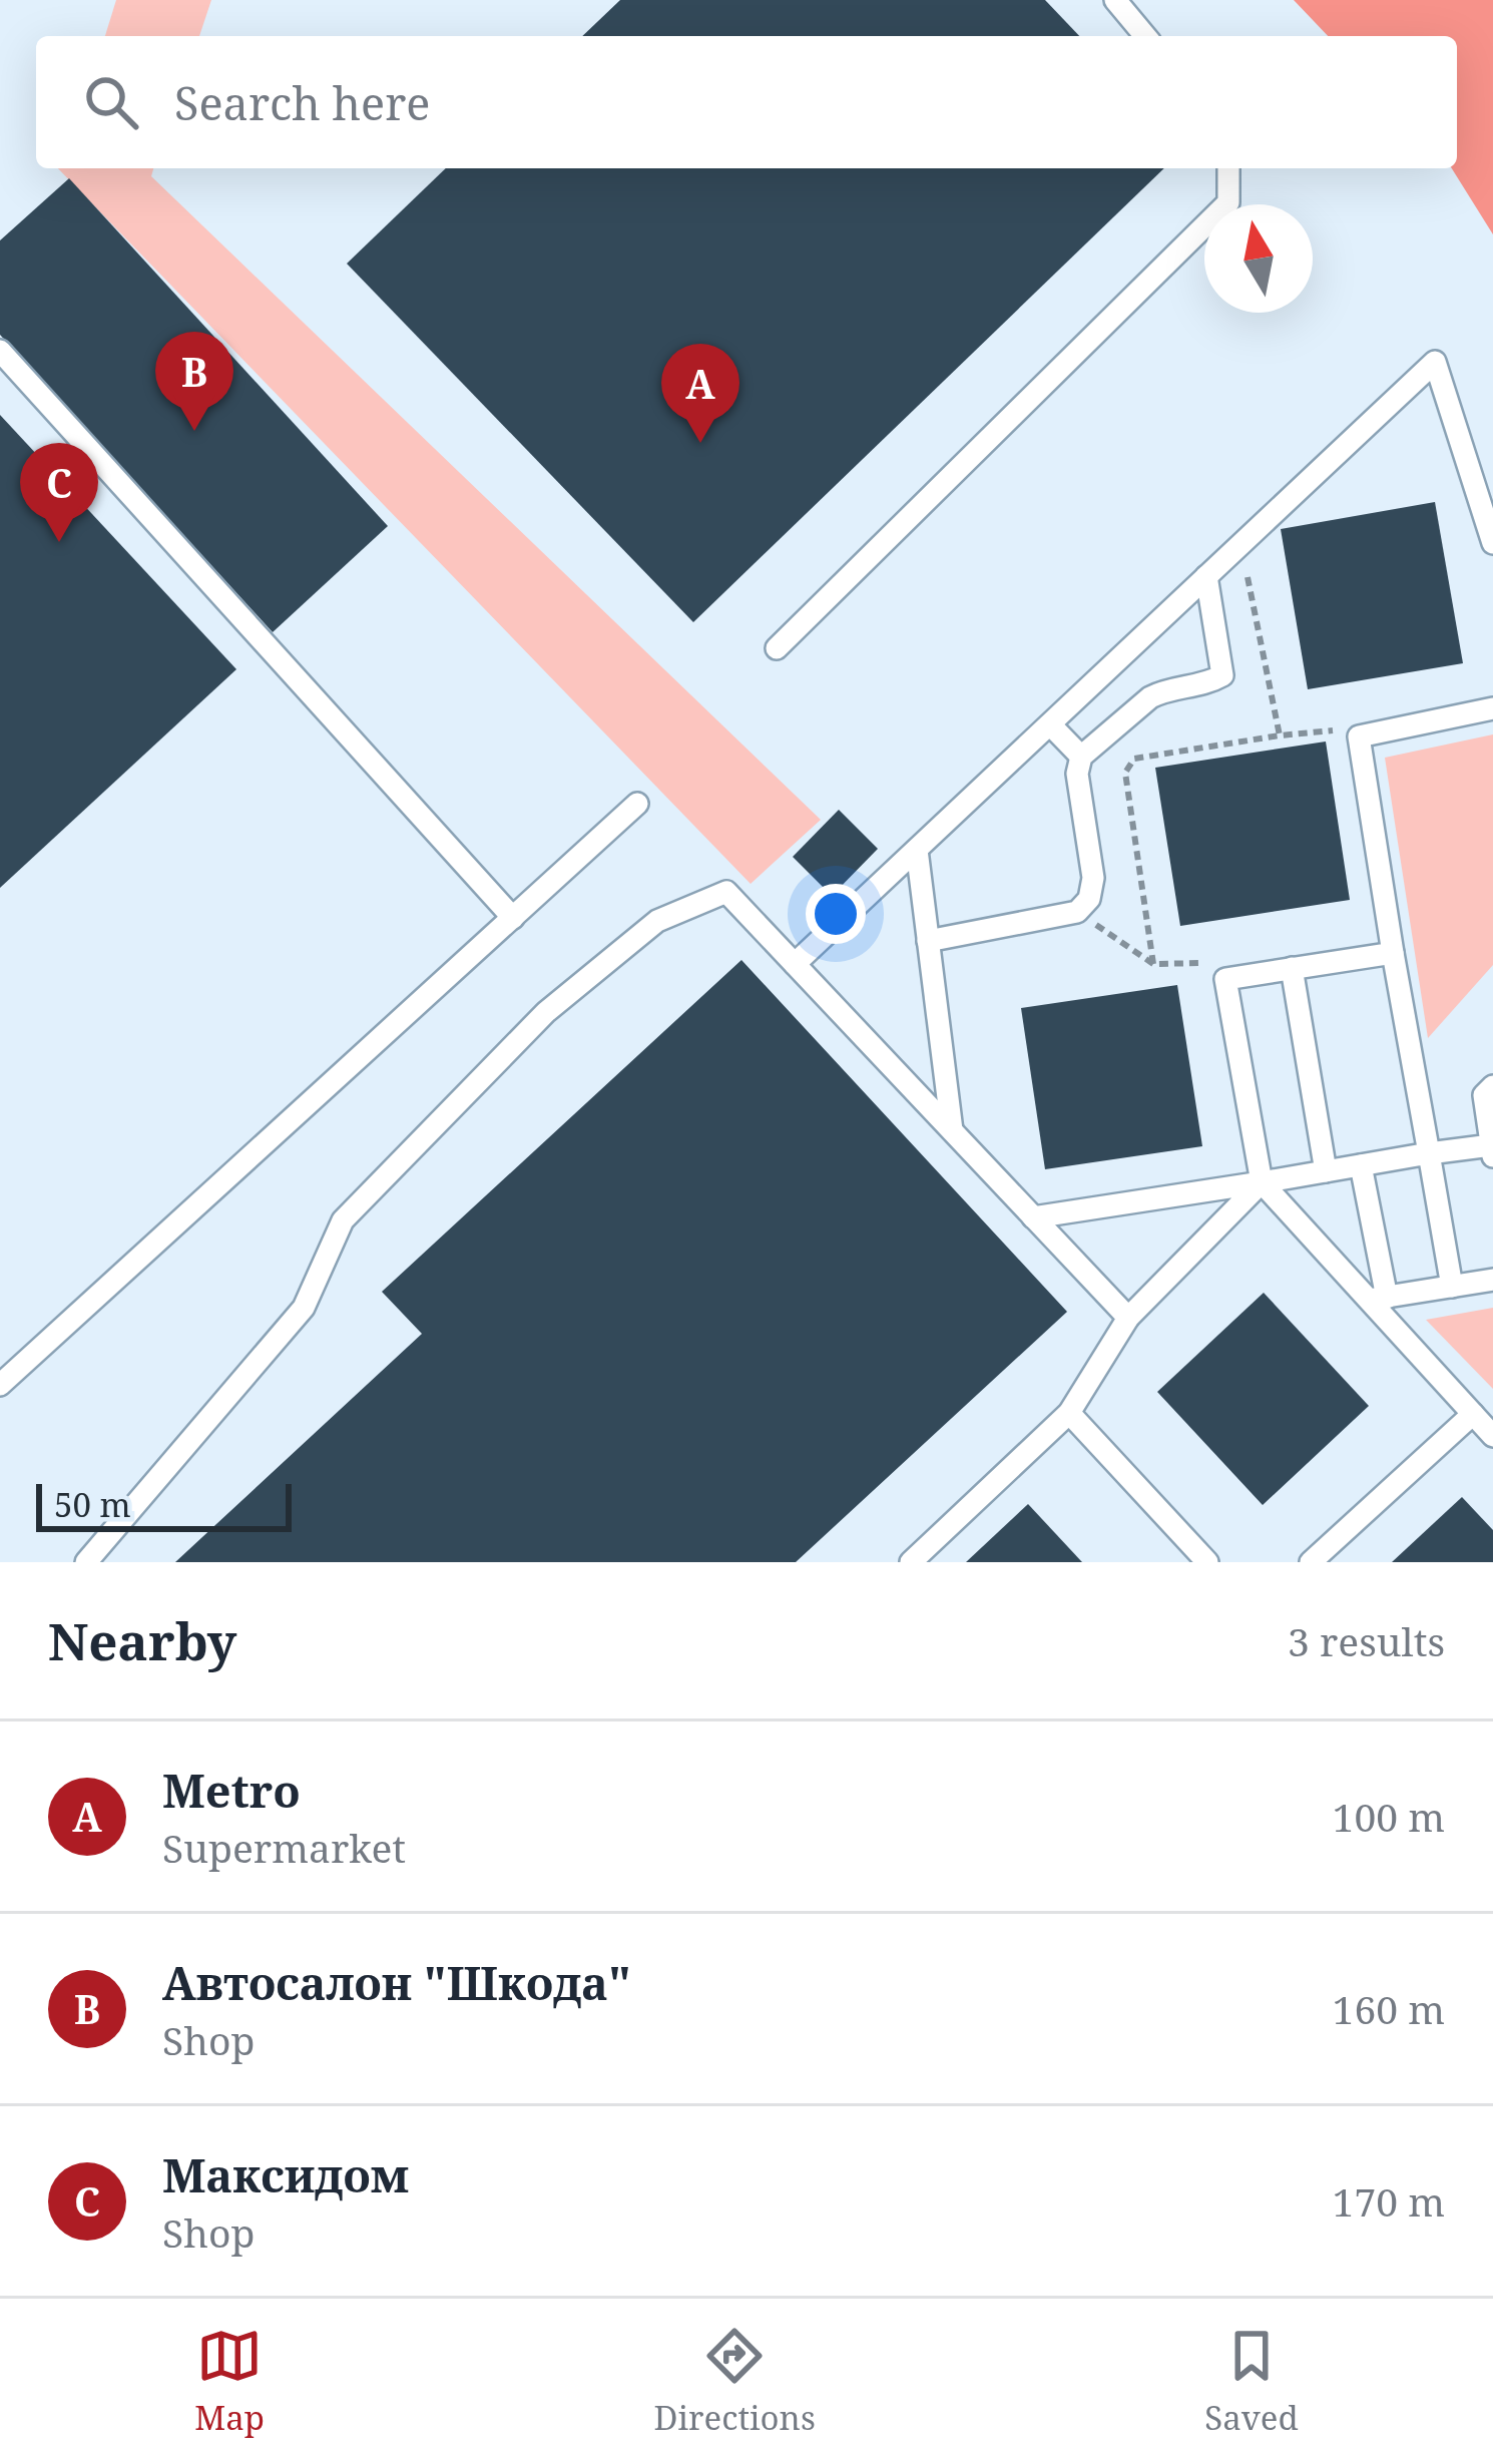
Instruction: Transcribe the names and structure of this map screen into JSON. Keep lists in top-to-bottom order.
{
  "scale_bar": "50 m",
  "north": "top",
  "page": {
    "search": "Search here",
    "pins": ["B", "A", "C"],
    "scale": "50 m",
    "heading": ["Nearby", "3 results"],
    "list": [
      {
        "mark": "A",
        "name": "Metro",
        "note": "Supermarket",
        "value": "100 m"
      },
      {
        "mark": "B",
        "name": "Автосалон \"Шкода\"",
        "note": "Shop",
        "value": "160 m"
      },
      {
        "mark": "C",
        "name": "Максидом",
        "note": "Shop",
        "value": "170 m"
      }
    ],
    "nav": ["Map", "Directions", "Saved"]
  }
}
